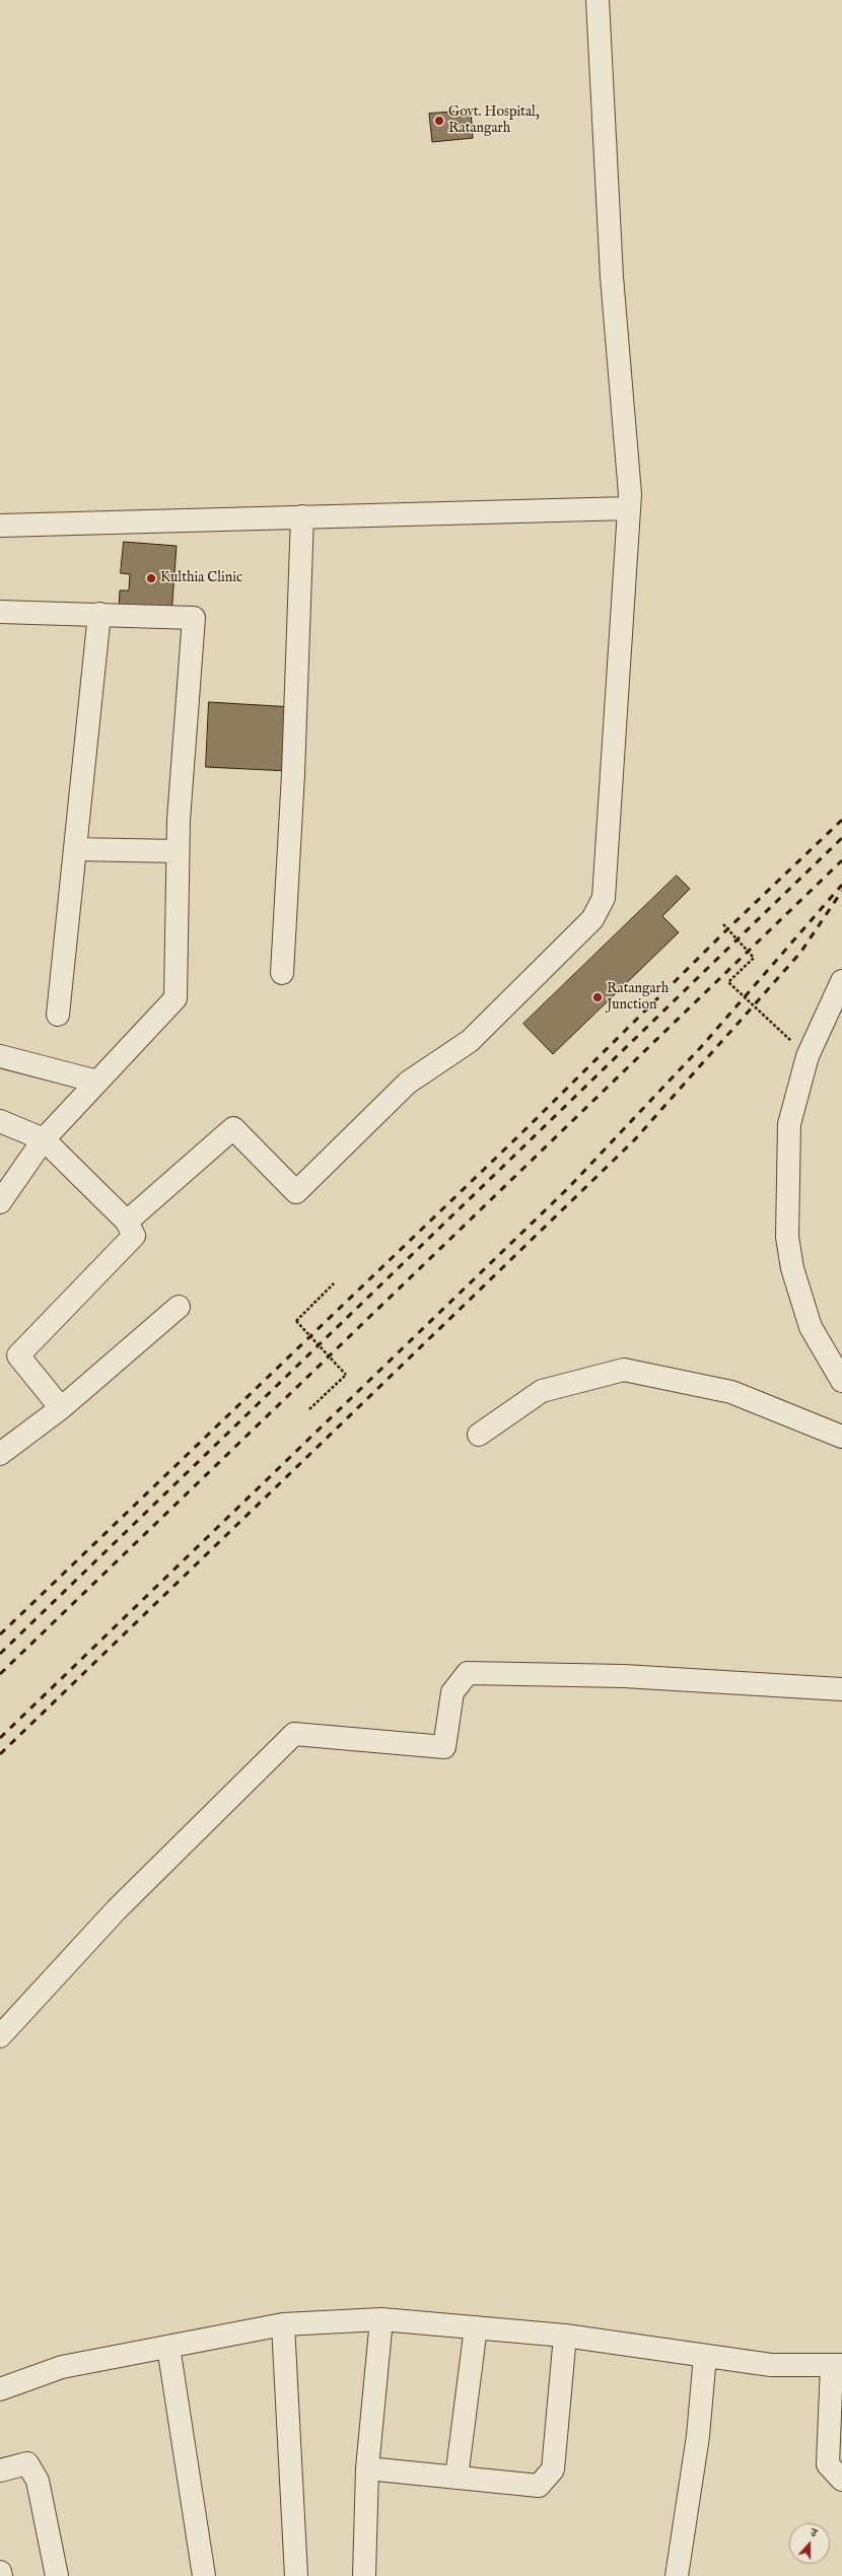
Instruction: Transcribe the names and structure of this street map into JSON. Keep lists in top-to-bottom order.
{
  "places": ["Govt. Hospital, Ratangarh", "Kulthia Clinic", "Ratangarh Junction"],
  "north": "top"
}
